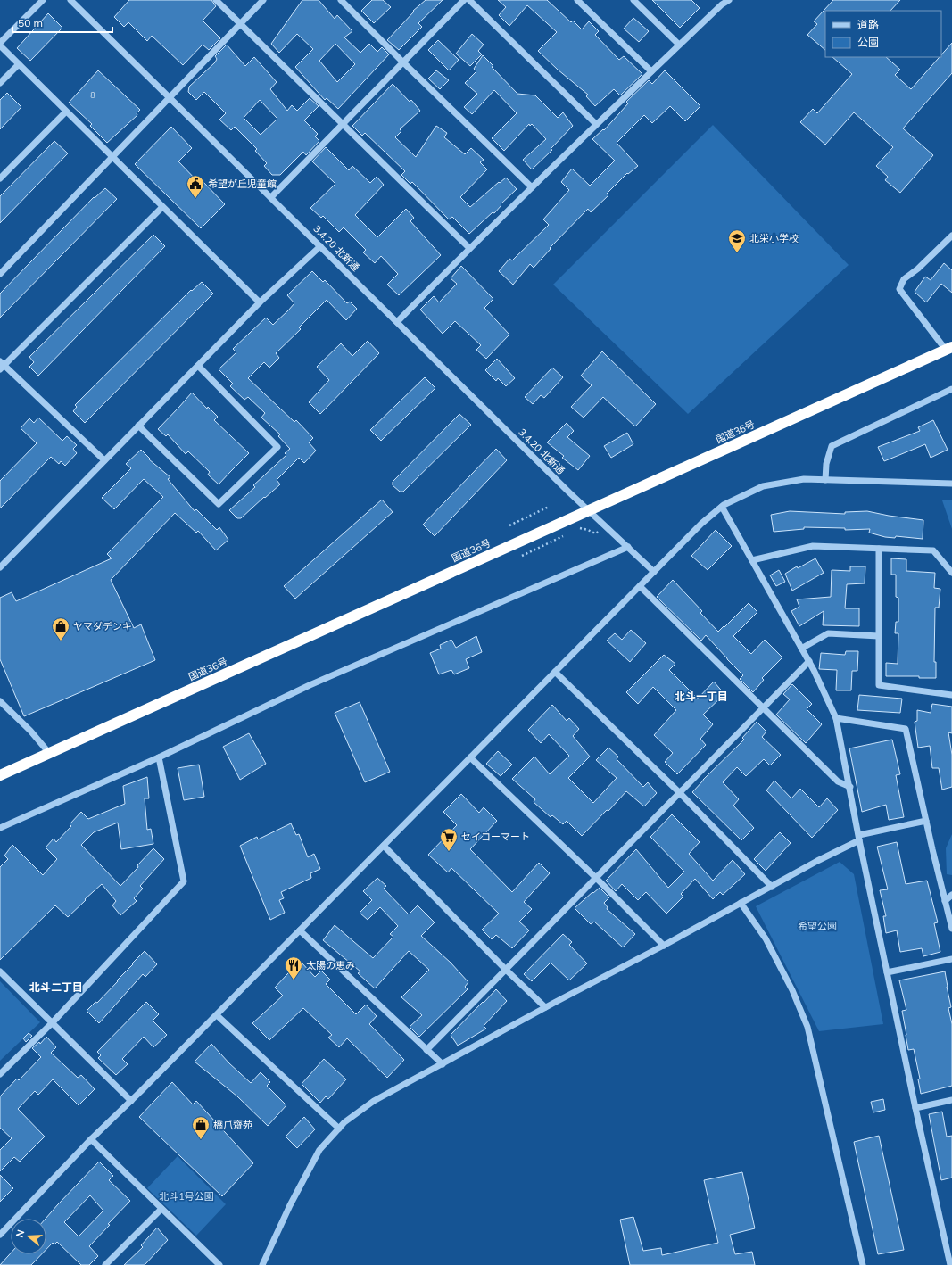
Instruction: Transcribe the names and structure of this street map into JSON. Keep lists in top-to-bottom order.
{
  "streets": {
    "highway": ["国道36号"],
    "street": ["3.4.20 北新通"]
  },
  "crossings": [
    ["3.4.20 北新通", "国道36号"]
  ],
  "districts": ["北斗一丁目", "北斗二丁目"],
  "parks": ["希望公園", "北斗1号公園"],
  "places": {
    "public building": ["希望が丘児童館"],
    "school or university": ["北栄小学校"],
    "shop": ["ヤマダデンキ", "橋爪齋苑"],
    "supermarket": ["セイコーマート"],
    "restaurant": ["太陽の恵み"]
  },
  "house_numbers": ["8"],
  "legend": ["道路", "公園"],
  "scale_bar": "50 m",
  "north": "left"
}
